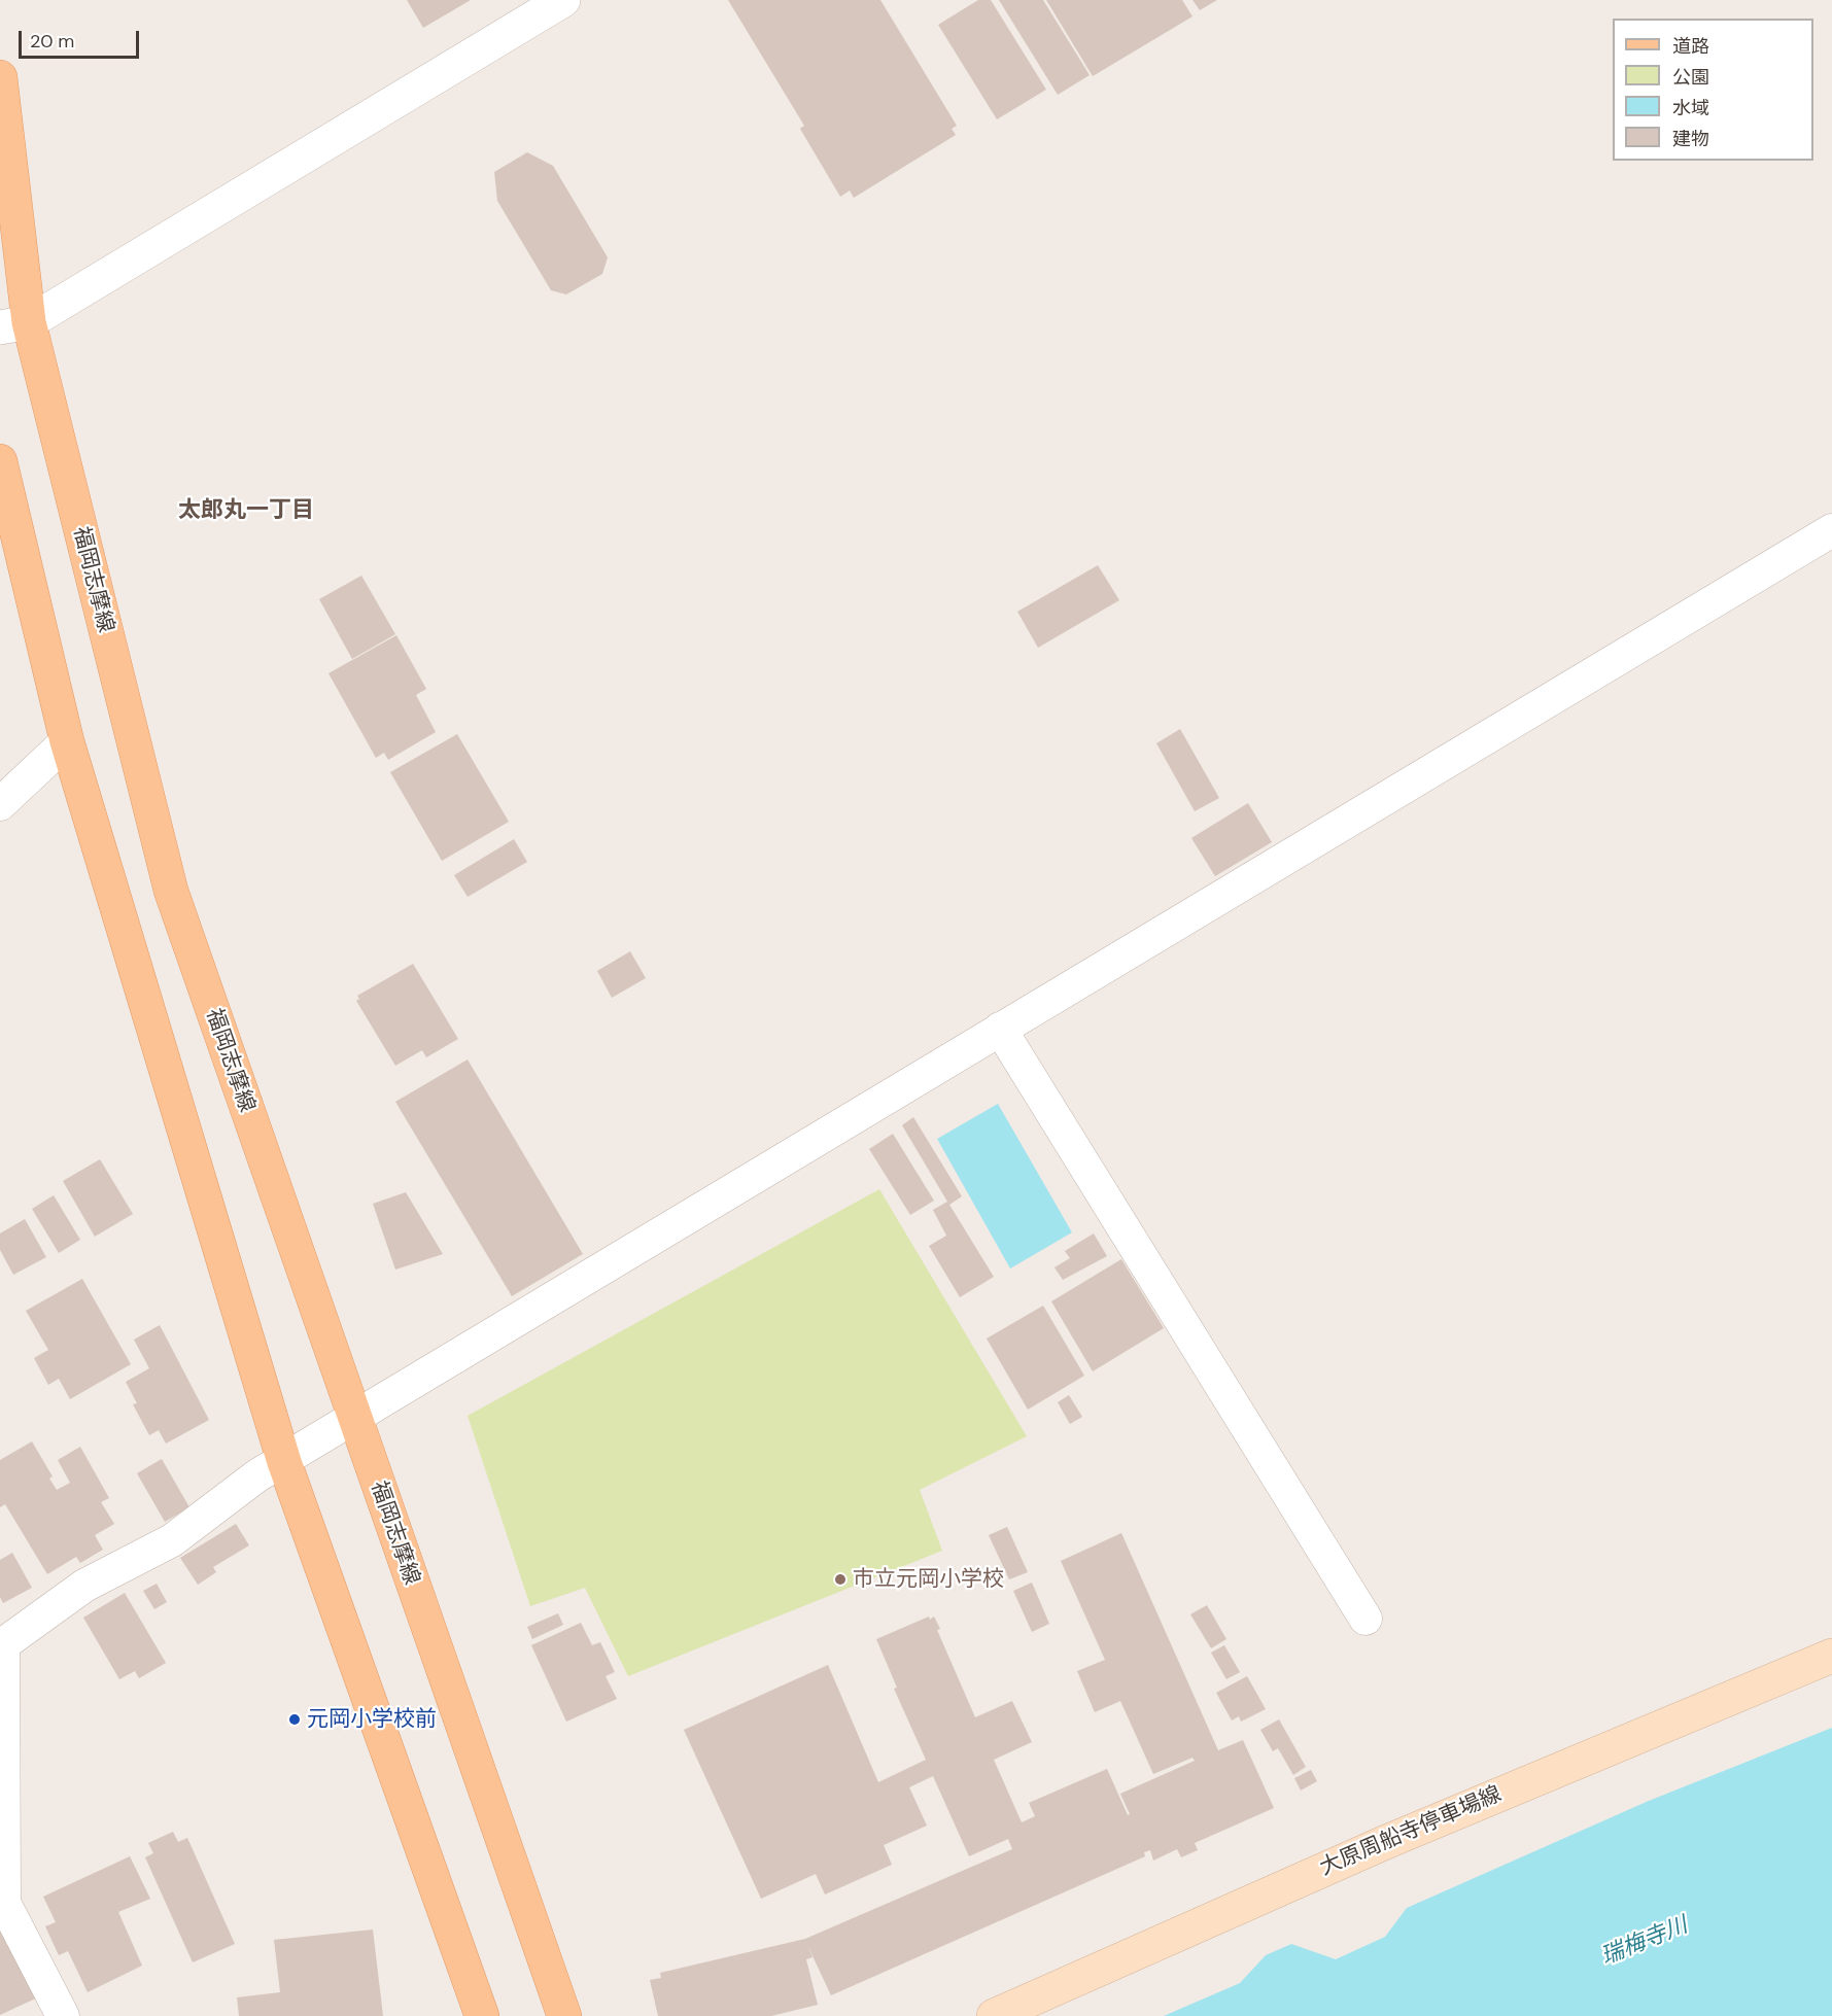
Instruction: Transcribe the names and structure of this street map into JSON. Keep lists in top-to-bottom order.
{
  "streets": {
    "main road": ["福岡志摩線", "大原周船寺停車場線"]
  },
  "districts": ["太郎丸一丁目"],
  "water": ["瑞梅寺川"],
  "places": ["市立元岡小学校", "元岡小学校前"],
  "legend": [
    "道路",
    "公園",
    "水域",
    "建物"
  ],
  "scale_bar": "20 m"
}
